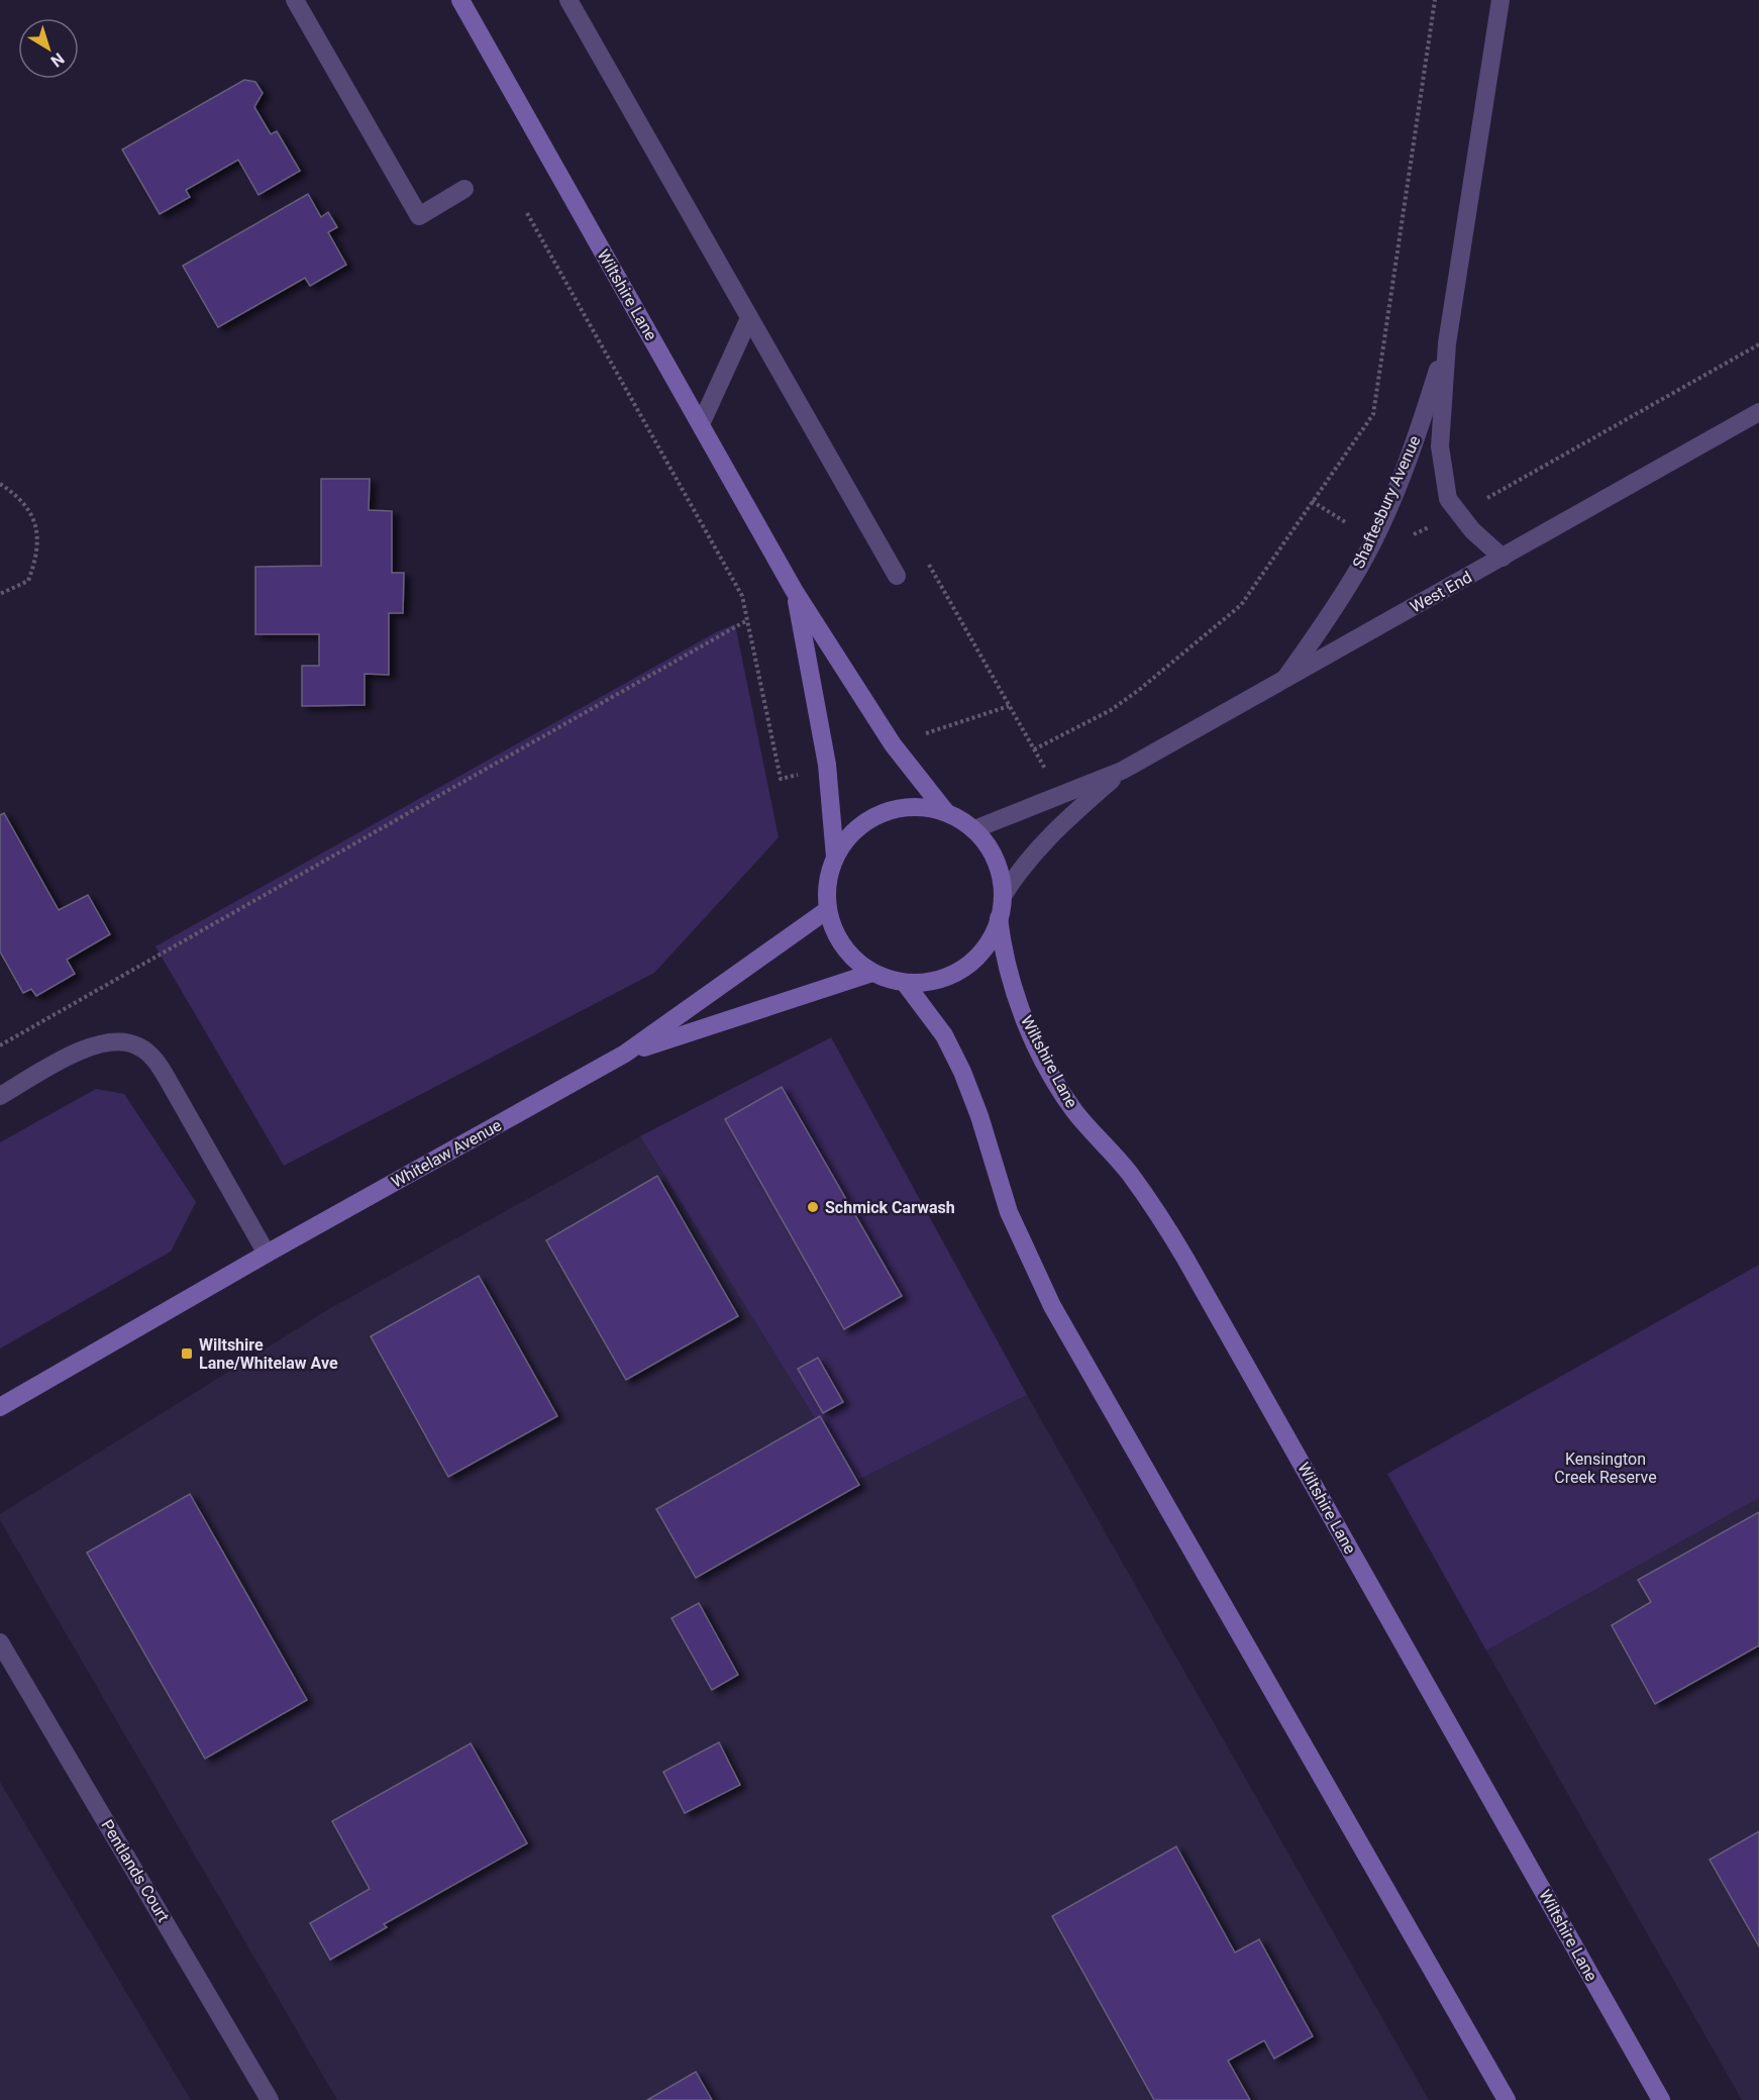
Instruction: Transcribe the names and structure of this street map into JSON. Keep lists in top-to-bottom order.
{
  "streets": {
    "main road": ["Wiltshire Lane", "Whitelaw Avenue"],
    "street": ["Shaftesbury Avenue", "West End", "Pentlands Court"]
  },
  "crossings": [
    ["Wiltshire Lane", "West End"],
    ["Wiltshire Lane", "Whitelaw Avenue"],
    ["Shaftesbury Avenue", "West End"],
    ["West End", "Whitelaw Avenue"]
  ],
  "parks": ["Kensington Creek Reserve"],
  "places": {
    "other": ["Schmick Carwash"],
    "transit": ["Wiltshire Lane/Whitelaw Ave"]
  },
  "north": "bottom right"
}
